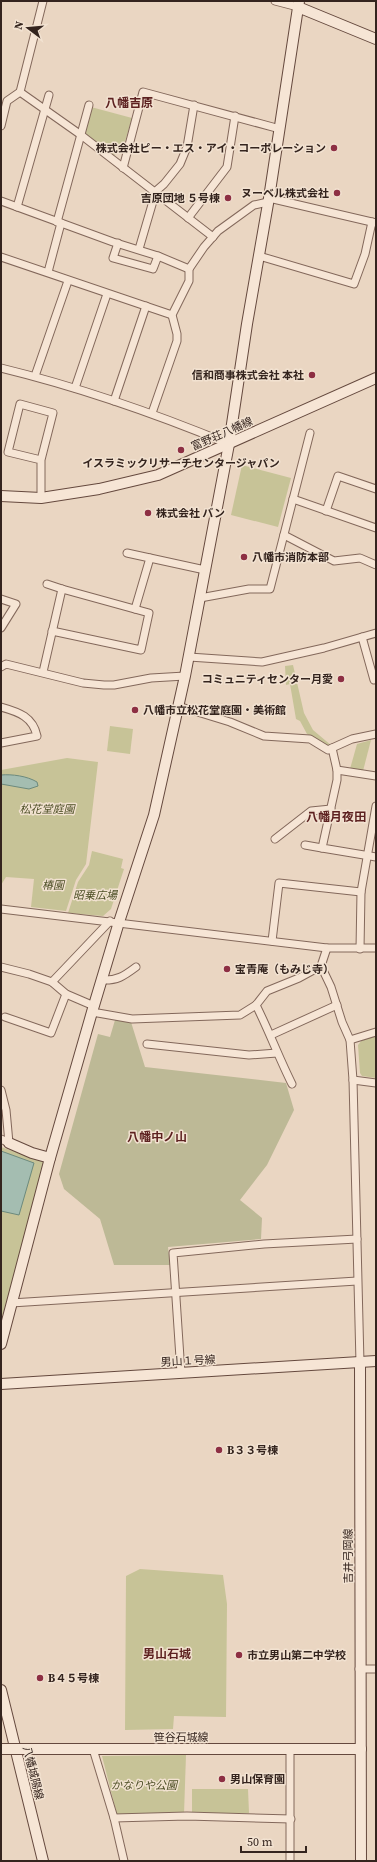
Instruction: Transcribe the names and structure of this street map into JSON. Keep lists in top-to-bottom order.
{
  "streets": {
    "street": [
      "富野荘八幡線",
      "男山１号線",
      "吉井弓岡線",
      "笹谷石城線",
      "八幡城陽線"
    ]
  },
  "crossings": [
    ["男山１号線", "吉井弓岡線"],
    ["吉井弓岡線", "笹谷石城線"]
  ],
  "districts": [
    "八幡吉原",
    "八幡月夜田",
    "八幡中ノ山",
    "男山石城"
  ],
  "parks": [
    "松花堂庭園",
    "椿園",
    "昭乗広場",
    "かなりや公園"
  ],
  "places": [
    "株式会社ピー・エス・アイ・コーポレーション",
    "ヌーベル株式会社",
    "吉原団地 ５号棟",
    "信和商事株式会社 本社",
    "イスラミックリサーチセンタージャパン",
    "株式会社 バン",
    "八幡市消防本部",
    "コミュニティセンター月愛",
    "八幡市立松花堂庭園・美術館",
    "宝青庵（もみじ寺）",
    "B３３号棟",
    "市立男山第二中学校",
    "B４５号棟",
    "男山保育園"
  ],
  "scale_bar": "50 m",
  "north": "left"
}
